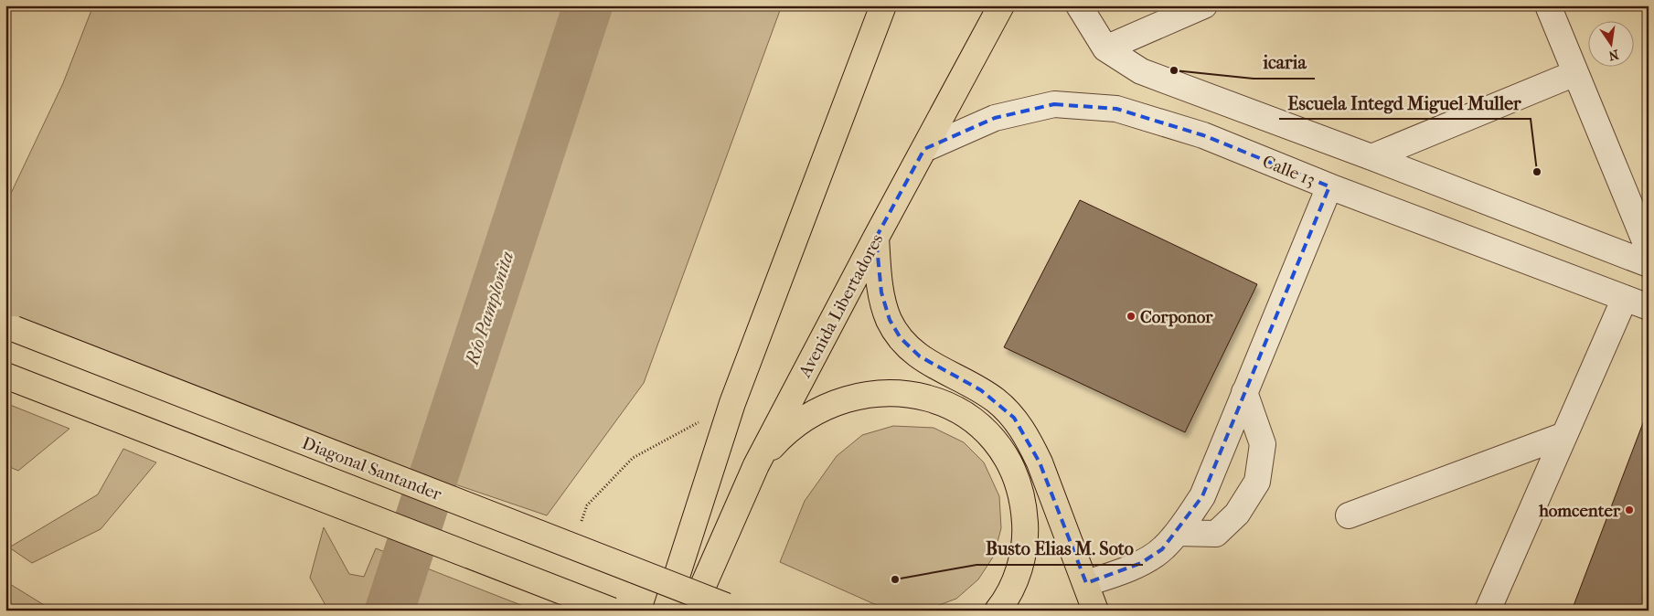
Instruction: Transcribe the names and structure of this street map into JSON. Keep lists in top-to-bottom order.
{
  "streets": {
    "main road": ["Avenida Libertadores", "Diagonal Santander"],
    "street": ["Calle 13"]
  },
  "crossings": [
    ["Calle 13", "Avenida Libertadores"]
  ],
  "water": ["Río Pamplonita"],
  "places": [
    "icaria",
    "Escuela Integd Miguel Muller",
    "Corponor",
    "homcenter",
    "Busto Elias M. Soto"
  ],
  "north": "bottom"
}
